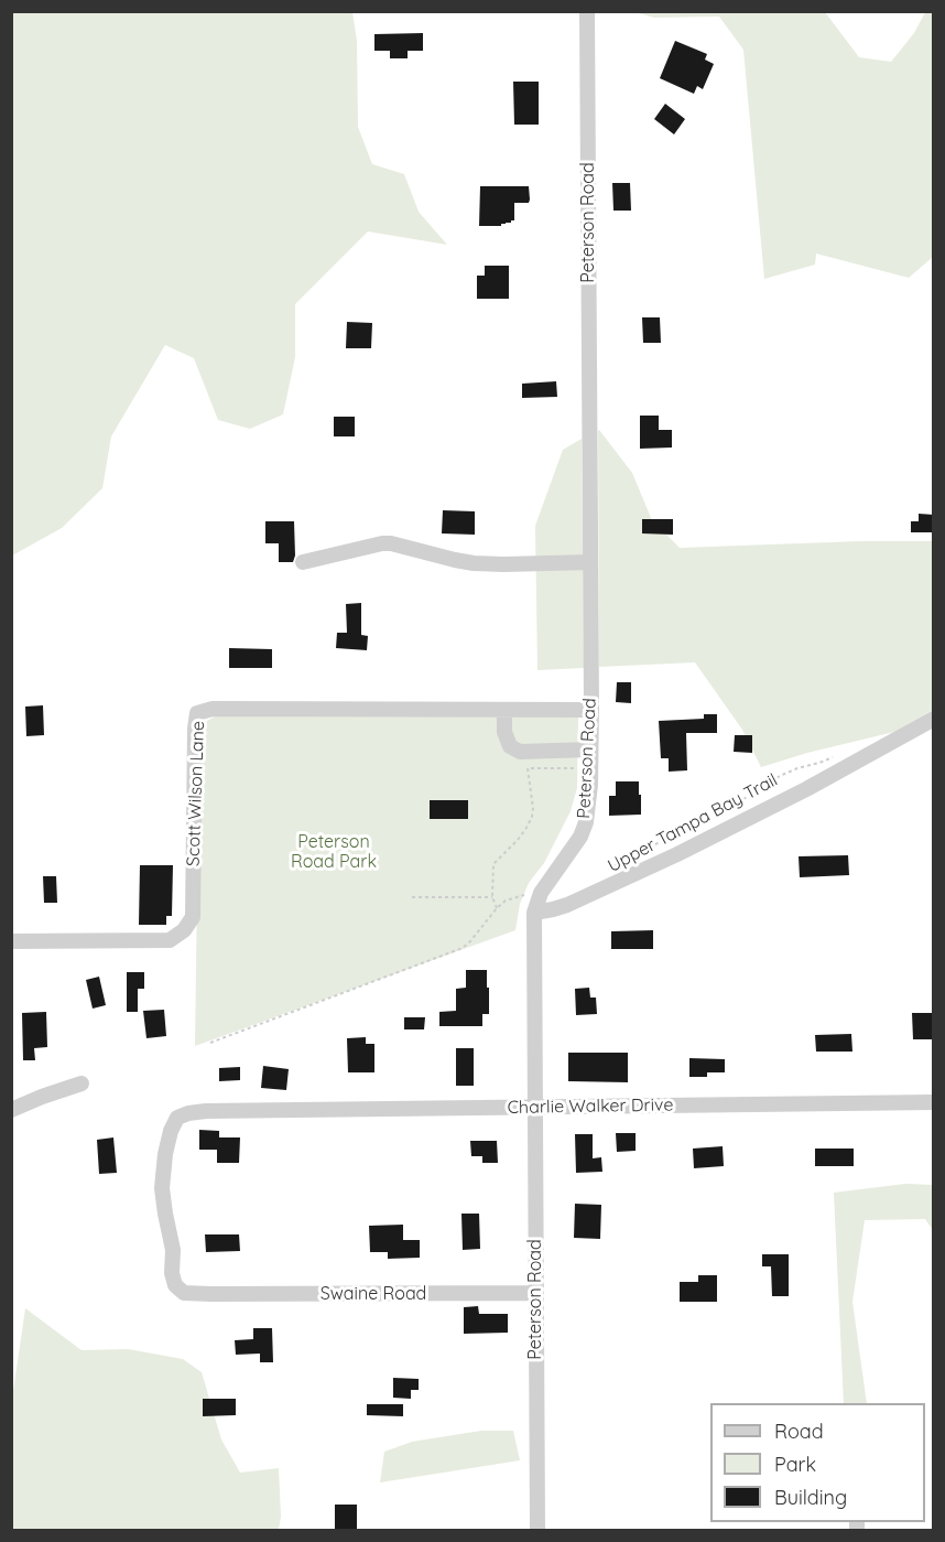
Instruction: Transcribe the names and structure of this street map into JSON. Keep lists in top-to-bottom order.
{
  "streets": {
    "street": [
      "Peterson Road",
      "Scott Wilson Lane",
      "Charlie Walker Drive",
      "Swaine Road"
    ],
    "path": ["Upper Tampa Bay Trail"]
  },
  "crossings": [
    ["Peterson Road", "Scott Wilson Lane"],
    ["Peterson Road", "Charlie Walker Drive"],
    ["Peterson Road", "Swaine Road"],
    ["Charlie Walker Drive", "Swaine Road"]
  ],
  "parks": ["Peterson Road Park"],
  "legend": ["Road", "Park", "Building"]
}
